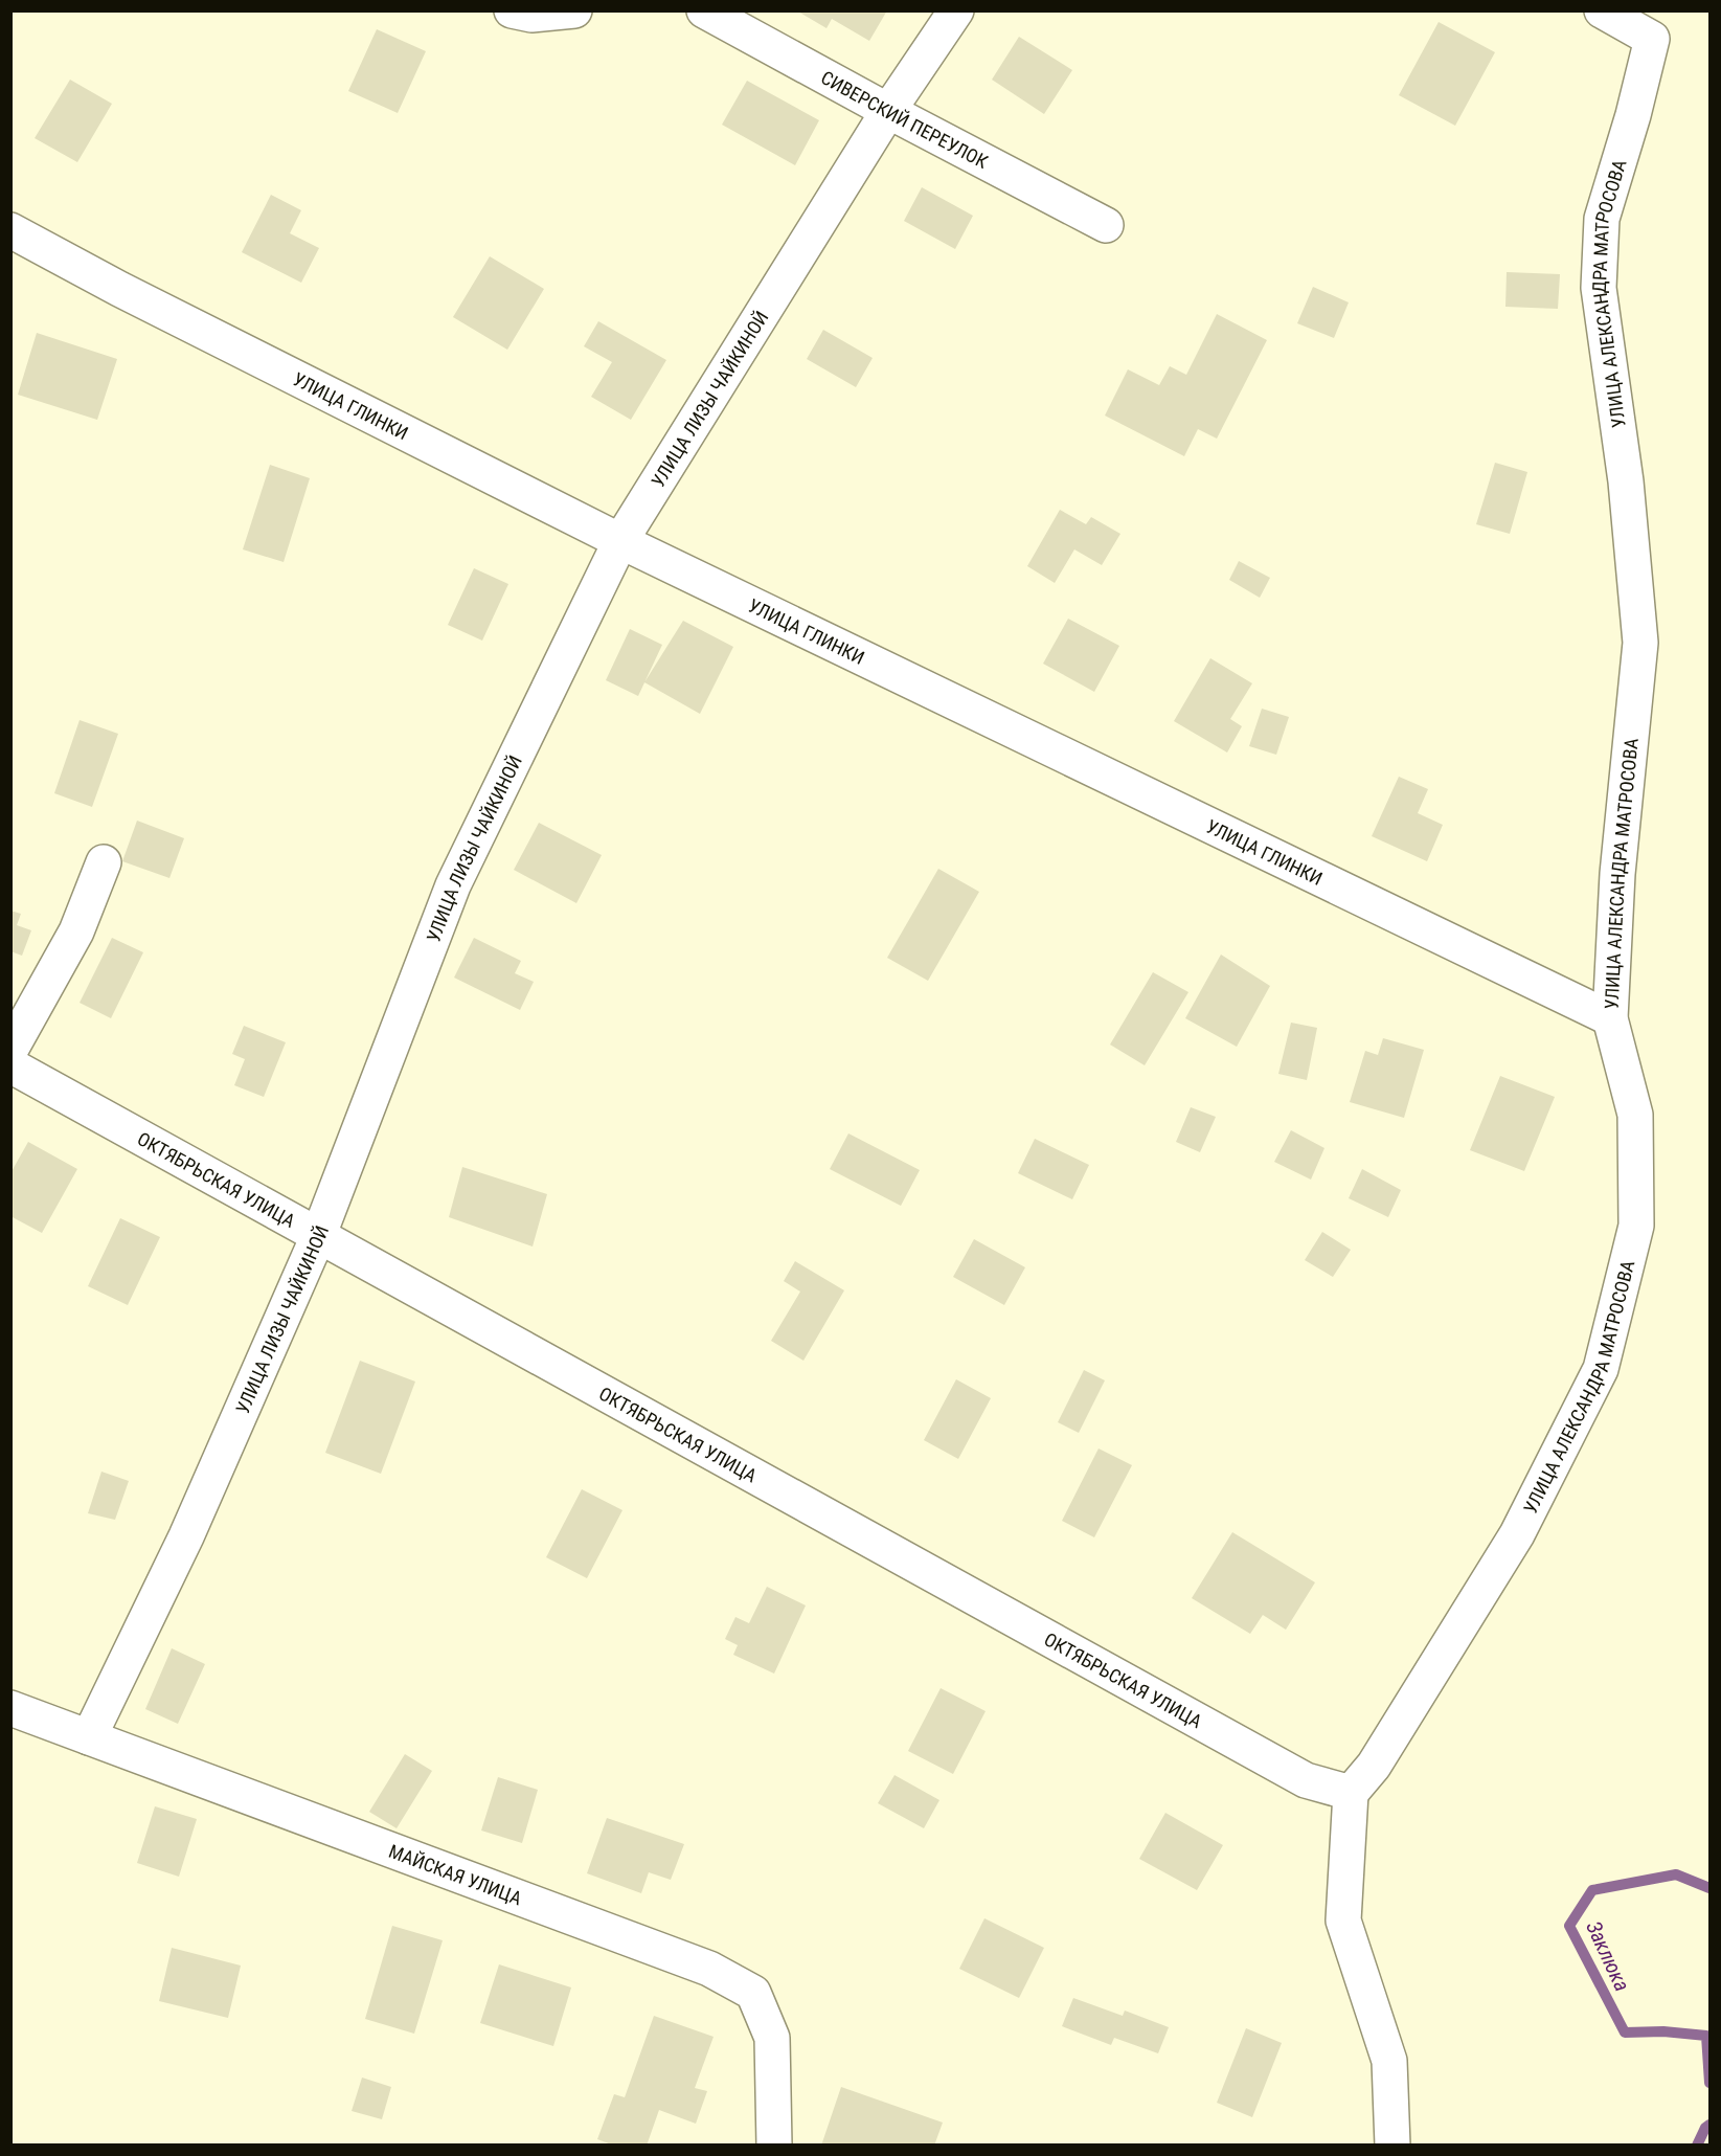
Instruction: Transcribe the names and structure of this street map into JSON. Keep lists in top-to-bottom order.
{
  "streets": {
    "street": [
      "СИВЕРСКИЙ ПЕРЕУЛОК",
      "УЛИЦА АЛЕКСАНДРА МАТРОСОВА",
      "УЛИЦА ЛИЗЫ ЧАЙКИНОЙ",
      "УЛИЦА ГЛИНКИ",
      "ОКТЯБРЬСКАЯ УЛИЦА",
      "МАЙСКАЯ УЛИЦА"
    ]
  },
  "crossings": [
    ["СИВЕРСКИЙ ПЕРЕУЛОК", "УЛИЦА ЛИЗЫ ЧАЙКИНОЙ"],
    ["УЛИЦА АЛЕКСАНДРА МАТРОСОВА", "УЛИЦА ГЛИНКИ"],
    ["УЛИЦА АЛЕКСАНДРА МАТРОСОВА", "ОКТЯБРЬСКАЯ УЛИЦА"],
    ["УЛИЦА ЛИЗЫ ЧАЙКИНОЙ", "УЛИЦА ГЛИНКИ"],
    ["УЛИЦА ЛИЗЫ ЧАЙКИНОЙ", "ОКТЯБРЬСКАЯ УЛИЦА"],
    ["УЛИЦА ЛИЗЫ ЧАЙКИНОЙ", "МАЙСКАЯ УЛИЦА"]
  ],
  "water": ["Заклюка"]
}
